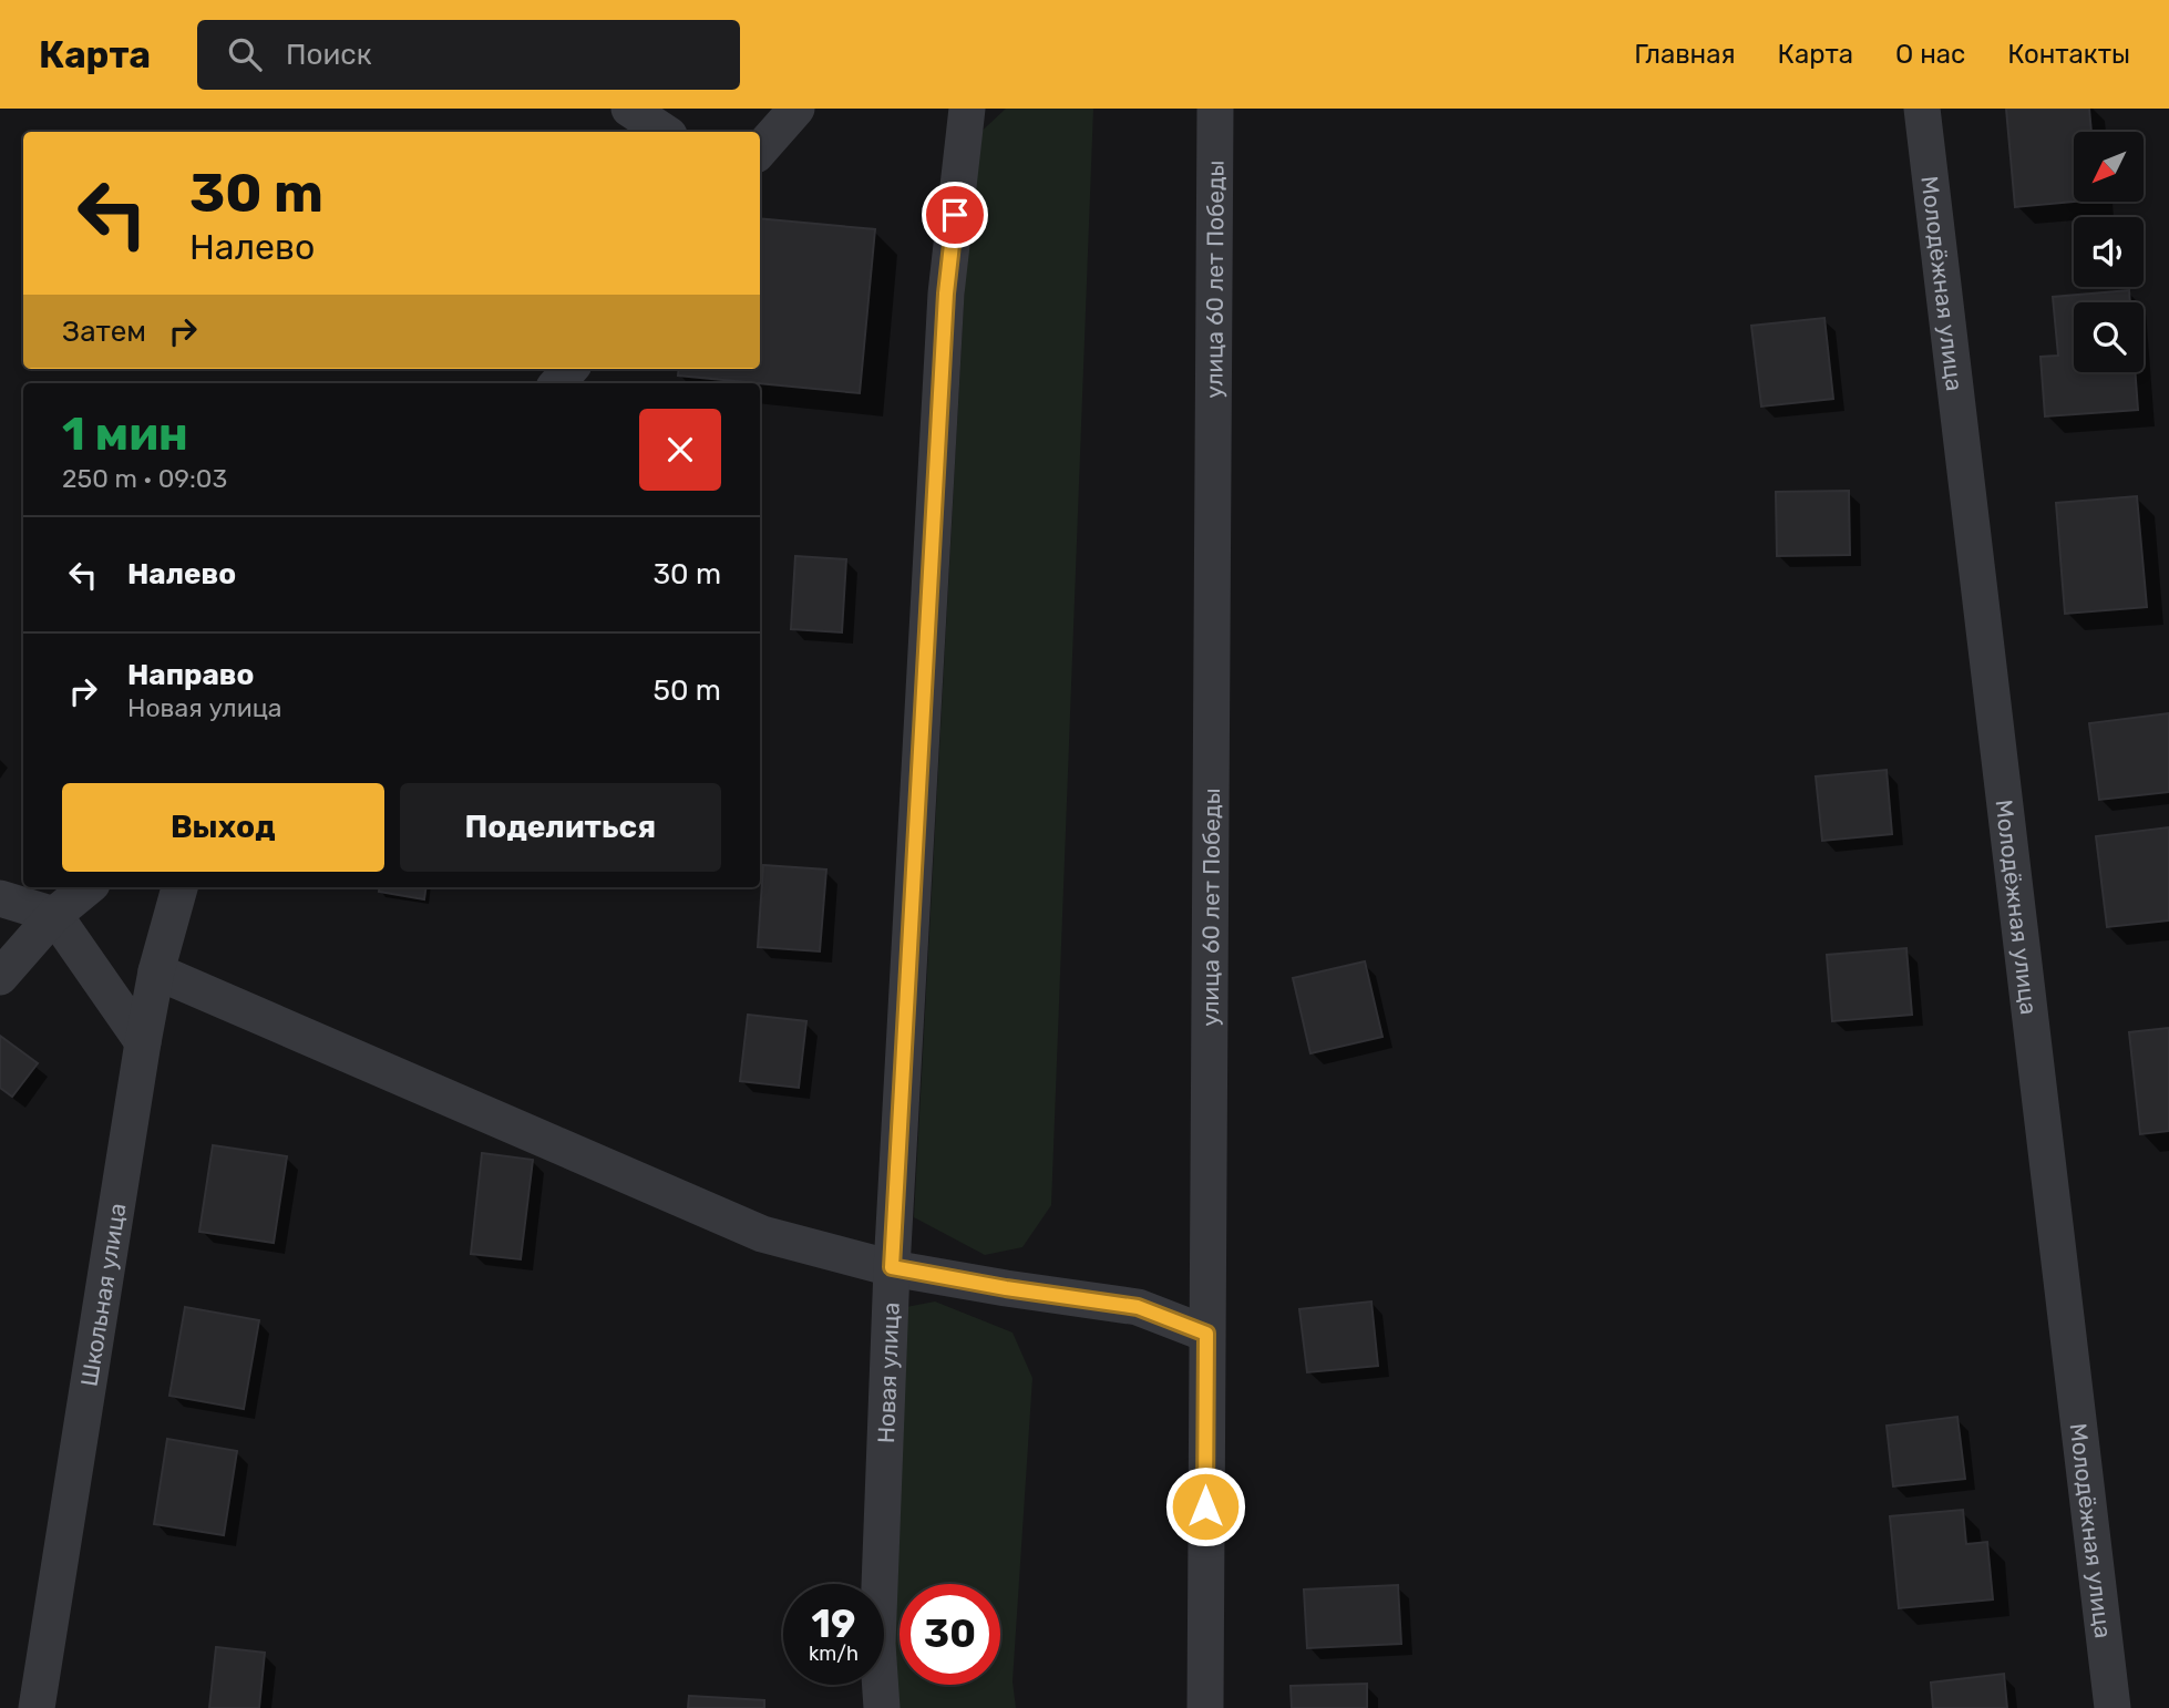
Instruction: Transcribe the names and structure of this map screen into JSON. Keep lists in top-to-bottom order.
{
  "streets": {
    "street": [
      "улица 60 лет Победы",
      "Молодёжная улица",
      "Школьная улица",
      "Новая улица"
    ]
  },
  "north": "bottom left",
  "page": {
    "header": "Карта",
    "search": "Поиск",
    "nav": [
      "Главная",
      "Карта",
      "О нас",
      "Контакты"
    ],
    "turn": ["30 m", "Налево"],
    "then": "Затем",
    "heading": ["1 мин", "250 m · 09:03"],
    "list": [
      {
        "name": "Налево",
        "value": "30 m"
      },
      {
        "name": "Направо",
        "note": "Новая улица",
        "value": "50 m"
      }
    ],
    "buttons": ["Выход", "Поделиться"],
    "speed": "19 km/h",
    "limit": "30"
  }
}
